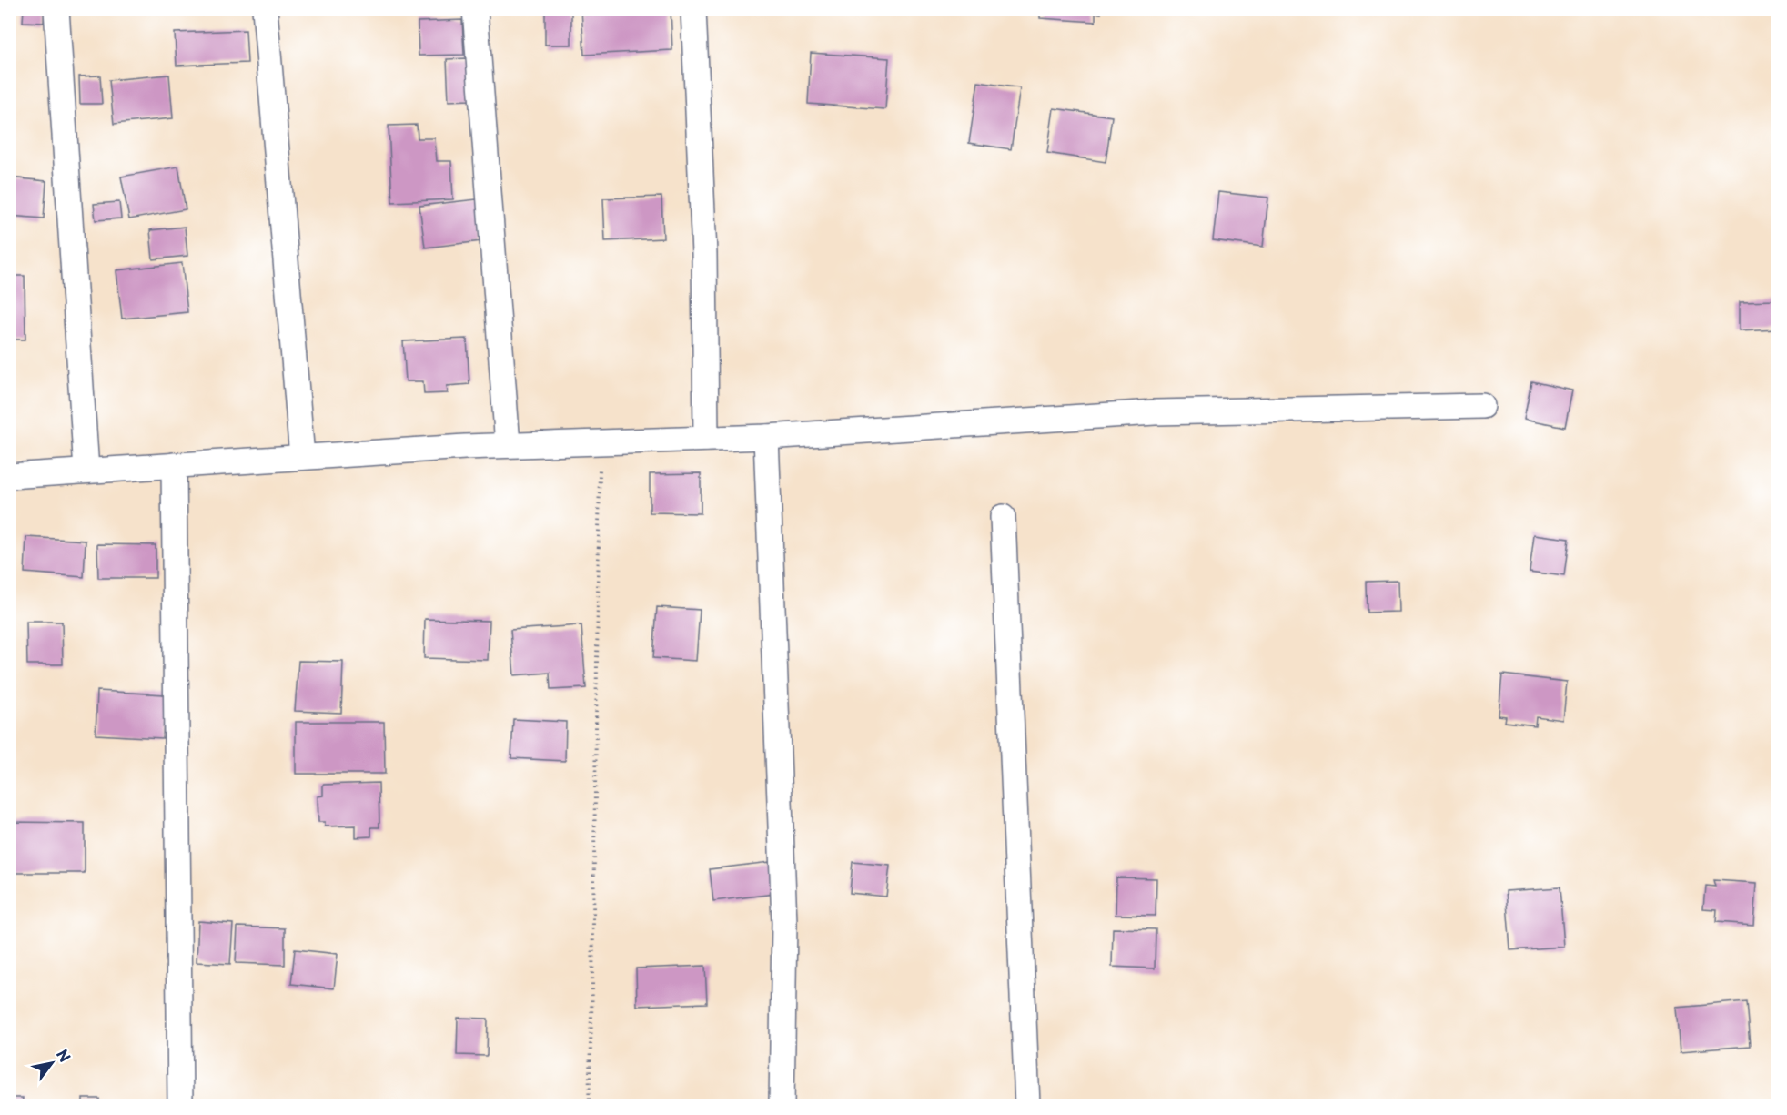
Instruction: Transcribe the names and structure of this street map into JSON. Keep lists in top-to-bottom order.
{
  "north": "top right"
}
